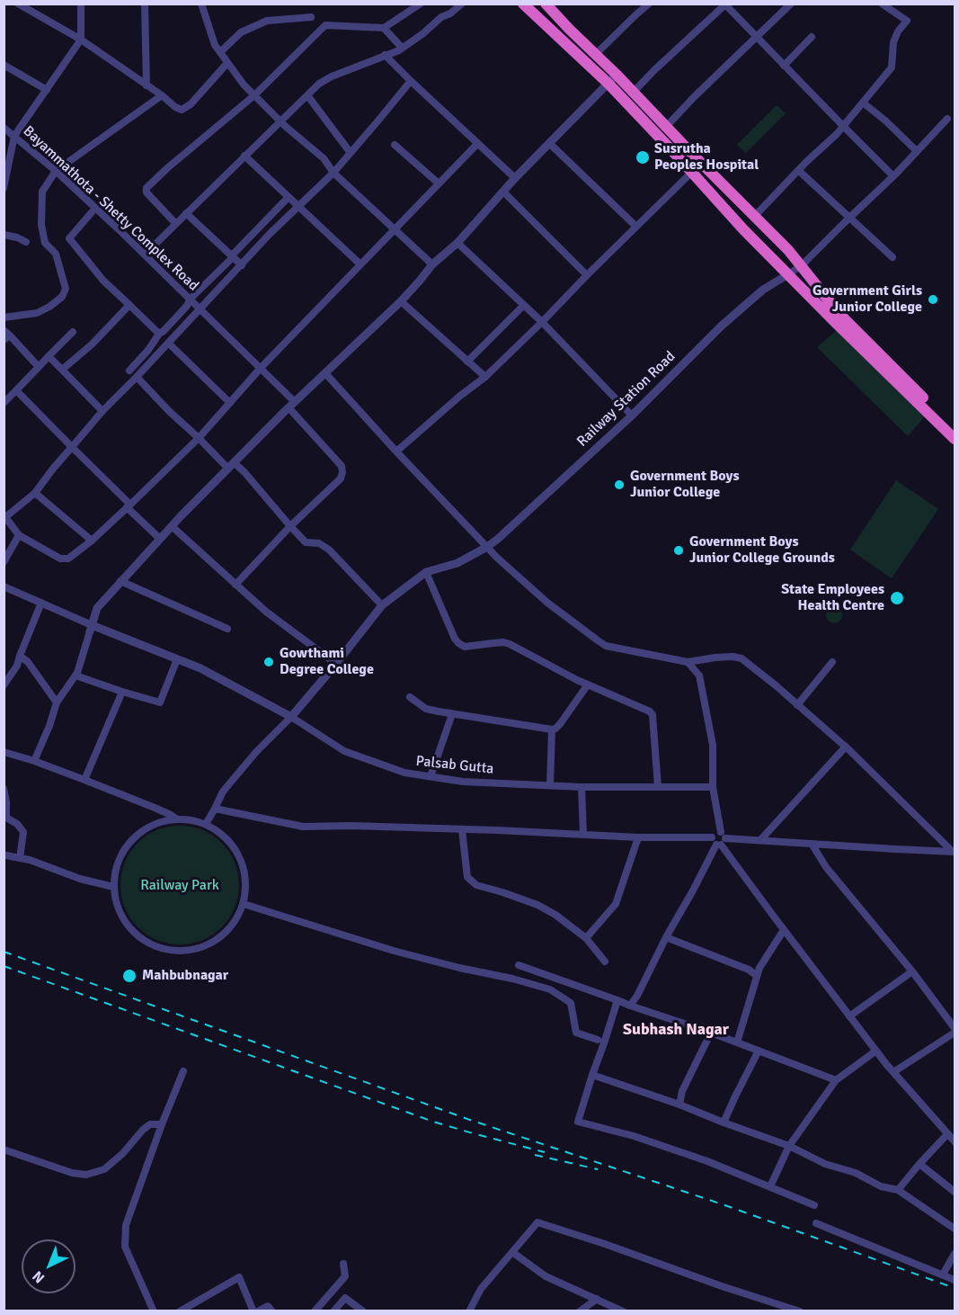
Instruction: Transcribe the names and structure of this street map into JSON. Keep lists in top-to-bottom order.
{
  "streets": {
    "street": ["Bayammathota - Shetty Complex Road", "Railway Station Road", "Palsab Gutta"]
  },
  "districts": ["Subhash Nagar"],
  "parks": ["Railway Park"],
  "places": [
    "Susrutha Peoples Hospital",
    "Government Girls Junior College",
    "Government Boys Junior College",
    "Government Boys Junior College Grounds",
    "State Employees Health Centre",
    "Gowthami Degree College",
    "Mahbubnagar"
  ],
  "north": "bottom left"
}
